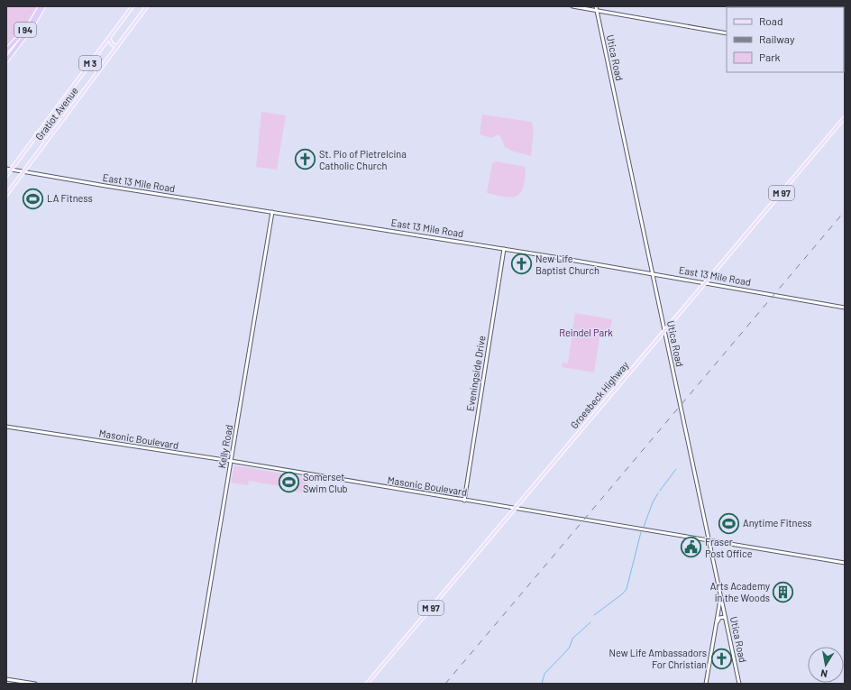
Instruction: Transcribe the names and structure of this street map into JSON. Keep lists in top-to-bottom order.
{
  "streets": {
    "highway": ["I 94"],
    "main road": [
      "M 3",
      "Gratiot Avenue",
      "M 97",
      "Groesbeck Highway"
    ],
    "street": [
      "Utica Road",
      "East 13 Mile Road",
      "Eveningside Drive",
      "Masonic Boulevard",
      "Kelly Road"
    ]
  },
  "crossings": [
    ["Utica Road", "East 13 Mile Road"],
    ["Utica Road", "Groesbeck Highway"],
    ["Utica Road", "Masonic Boulevard"],
    ["Gratiot Avenue", "East 13 Mile Road"],
    ["East 13 Mile Road", "Eveningside Drive"],
    ["East 13 Mile Road", "Groesbeck Highway"],
    ["East 13 Mile Road", "Kelly Road"],
    ["Eveningside Drive", "Masonic Boulevard"],
    ["Groesbeck Highway", "Masonic Boulevard"],
    ["Masonic Boulevard", "Kelly Road"]
  ],
  "parks": ["Reindel Park"],
  "places": {
    "church": ["St. Pio of Pietrelcina Catholic Church", "New Life Baptist Church", "New Life Ambassadors For Christian"],
    "sports": ["LA Fitness", "Somerset Swim Club", "Anytime Fitness"],
    "public building": ["Fraser Post Office"],
    "building": ["Arts Academy in the Woods"]
  },
  "legend": ["Road", "Railway", "Park"],
  "north": "bottom"
}
